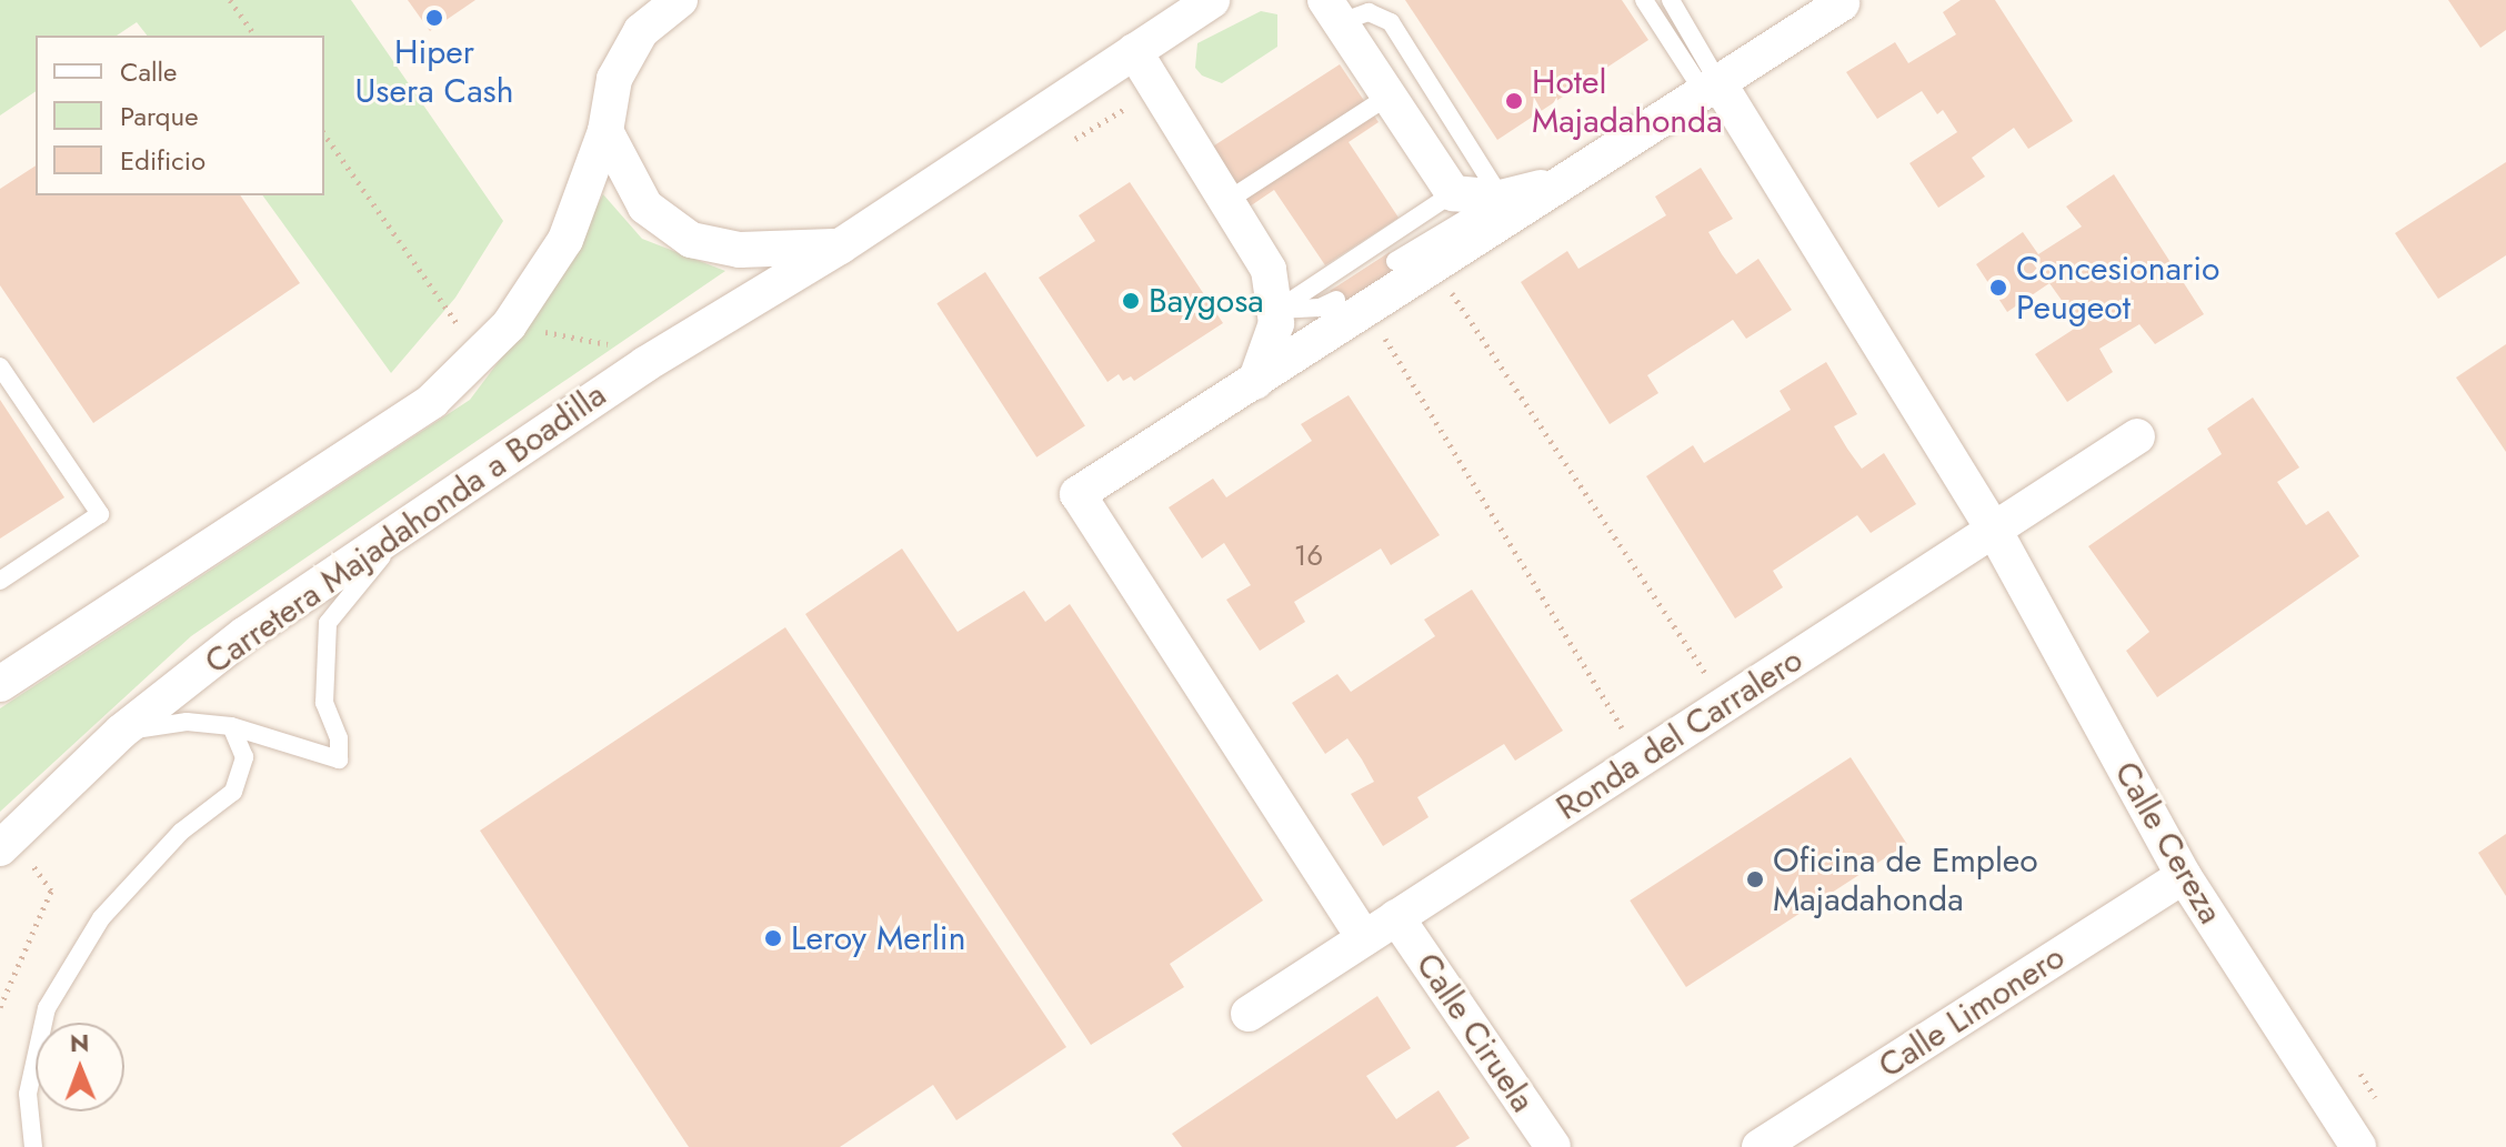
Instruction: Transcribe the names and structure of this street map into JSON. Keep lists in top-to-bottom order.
{
  "streets": {
    "street": [
      "Carretera Majadahonda a Boadilla",
      "Ronda del Carralero",
      "Calle Cereza",
      "Calle Limonero",
      "Calle Ciruela"
    ]
  },
  "crossings": [
    ["Ronda del Carralero", "Calle Cereza"],
    ["Ronda del Carralero", "Calle Ciruela"],
    ["Calle Cereza", "Calle Limonero"]
  ],
  "places": [
    "Hiper Usera Cash",
    "Hotel Majadahonda",
    "Concesionario Peugeot",
    "Baygosa",
    "Oficina de Empleo Majadahonda",
    "Leroy Merlin"
  ],
  "house_numbers": ["16"],
  "legend": ["Calle", "Parque", "Edificio"],
  "north": "top"
}
